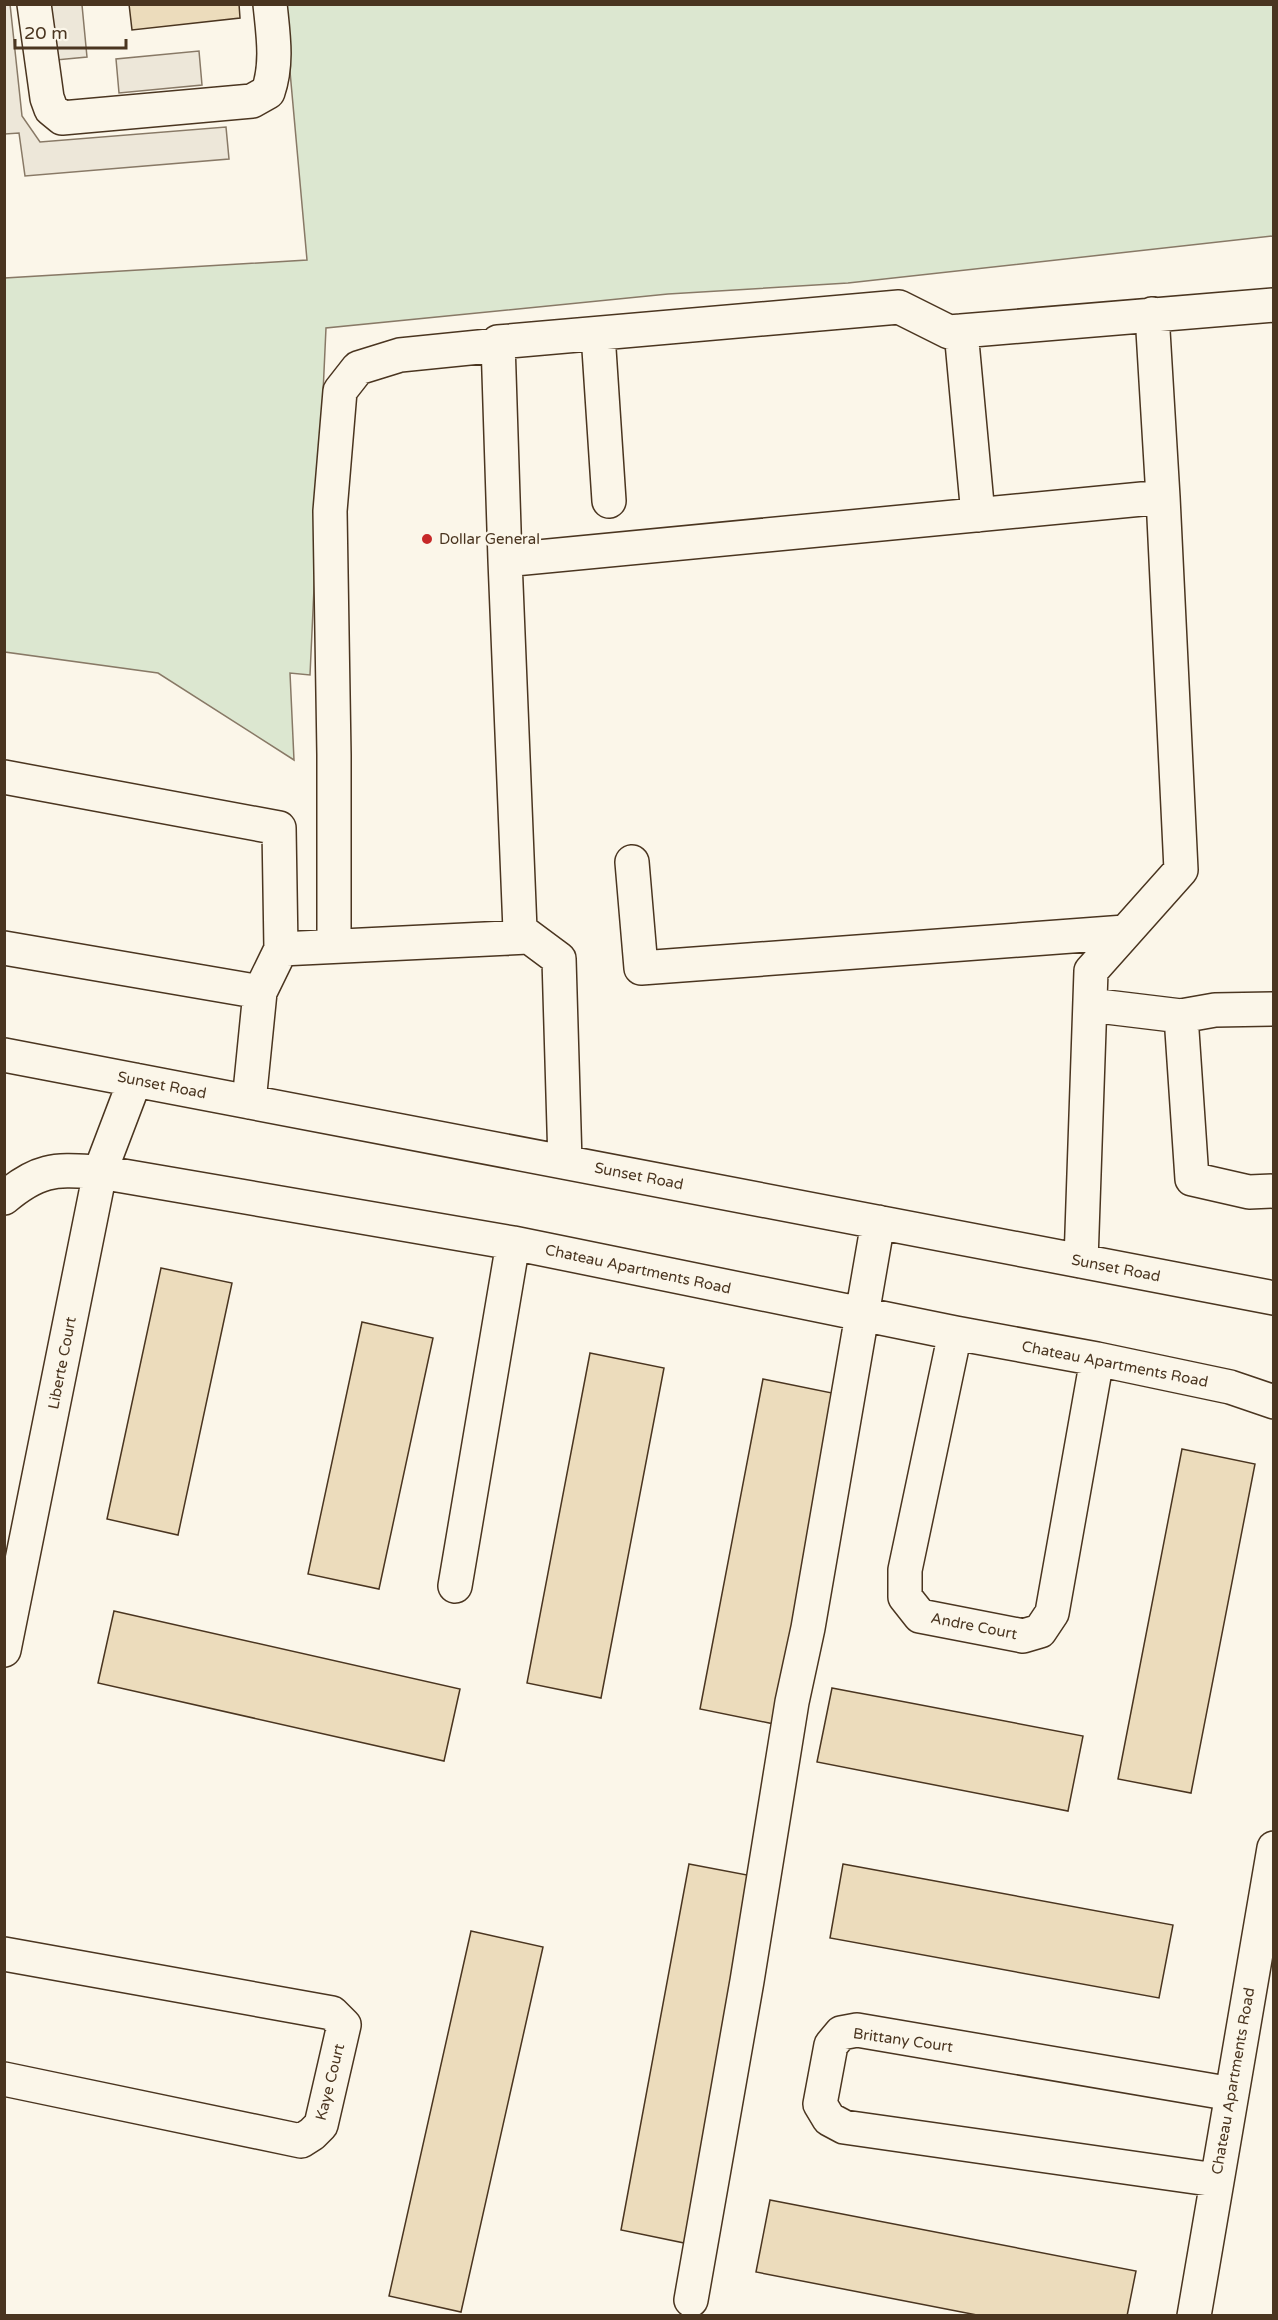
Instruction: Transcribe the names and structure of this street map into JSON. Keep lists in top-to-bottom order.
{
  "streets": {
    "street": [
      "Sunset Road",
      "Chateau Apartments Road",
      "Liberte Court",
      "Andre Court",
      "Brittany Court",
      "Kaye Court"
    ]
  },
  "crossings": [
    ["Sunset Road", "Liberte Court"],
    ["Chateau Apartments Road", "Liberte Court"],
    ["Chateau Apartments Road", "Andre Court"],
    ["Chateau Apartments Road", "Brittany Court"]
  ],
  "places": ["Dollar General"],
  "scale_bar": "20 m"
}
